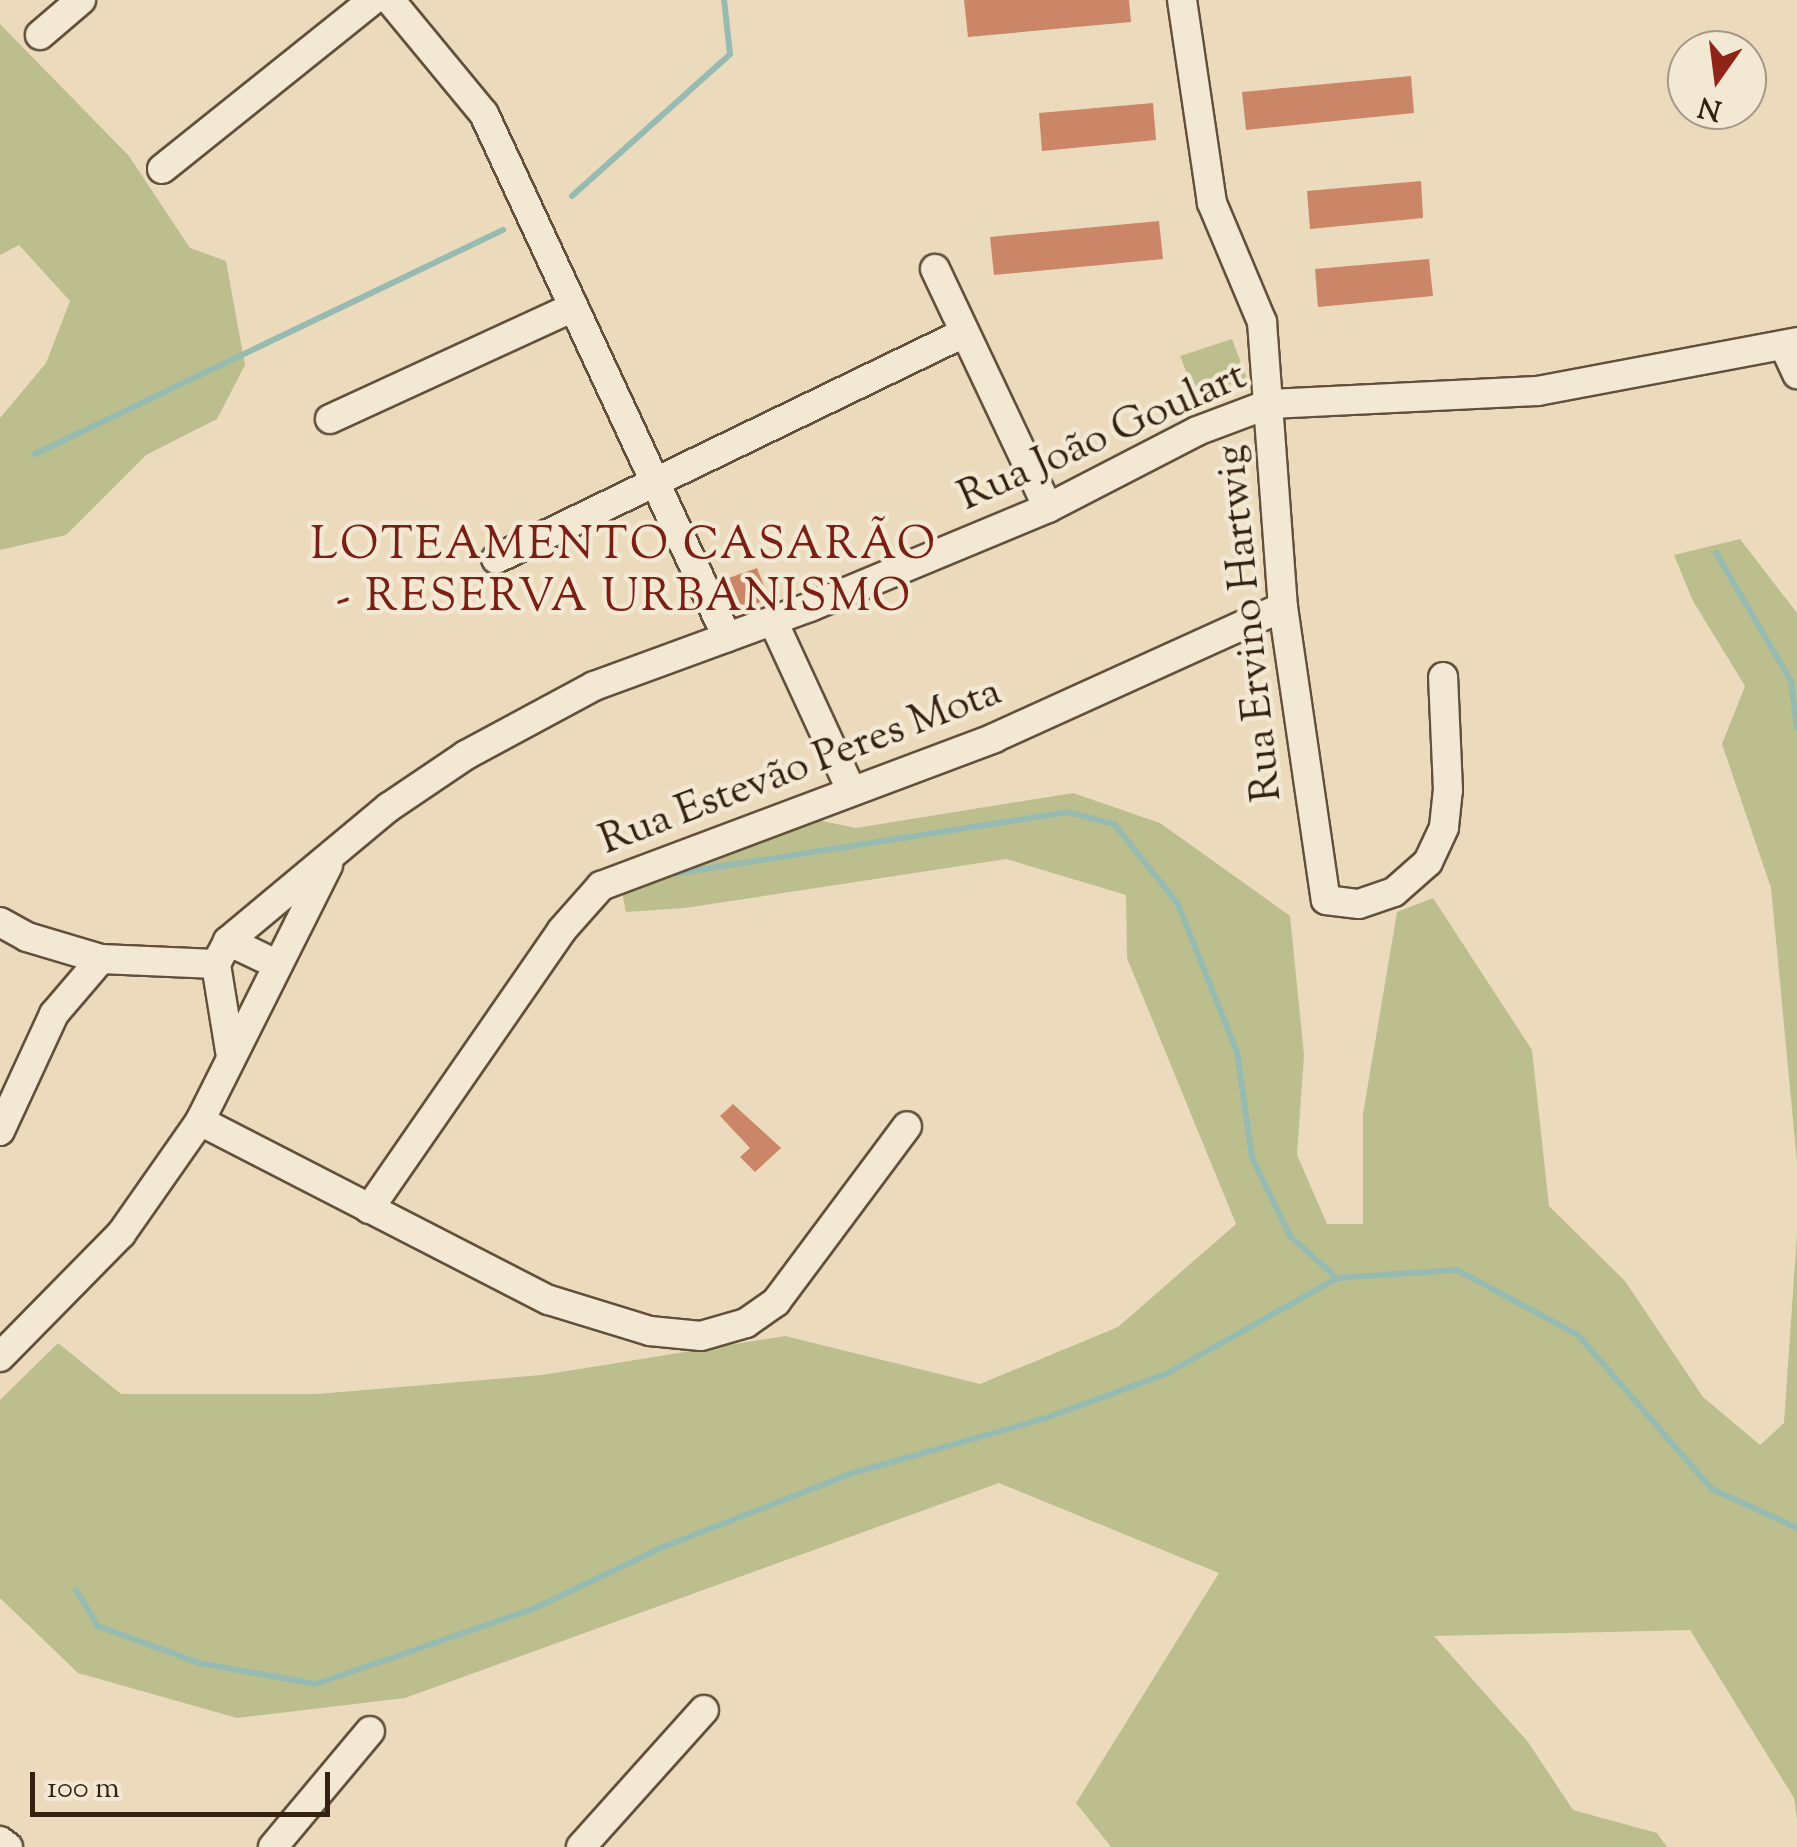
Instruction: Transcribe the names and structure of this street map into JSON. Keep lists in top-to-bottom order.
{
  "streets": {
    "street": ["Rua João Goulart", "Rua Ervino Hartwig", "Rua Estevão Peres Mota"]
  },
  "crossings": [
    ["Rua João Goulart", "Rua Ervino Hartwig"],
    ["Rua Ervino Hartwig", "Rua Estevão Peres Mota"]
  ],
  "districts": ["LOTEAMENTO CASARÃO - RESERVA URBANISMO"],
  "scale_bar": "100 m",
  "north": "bottom"
}
